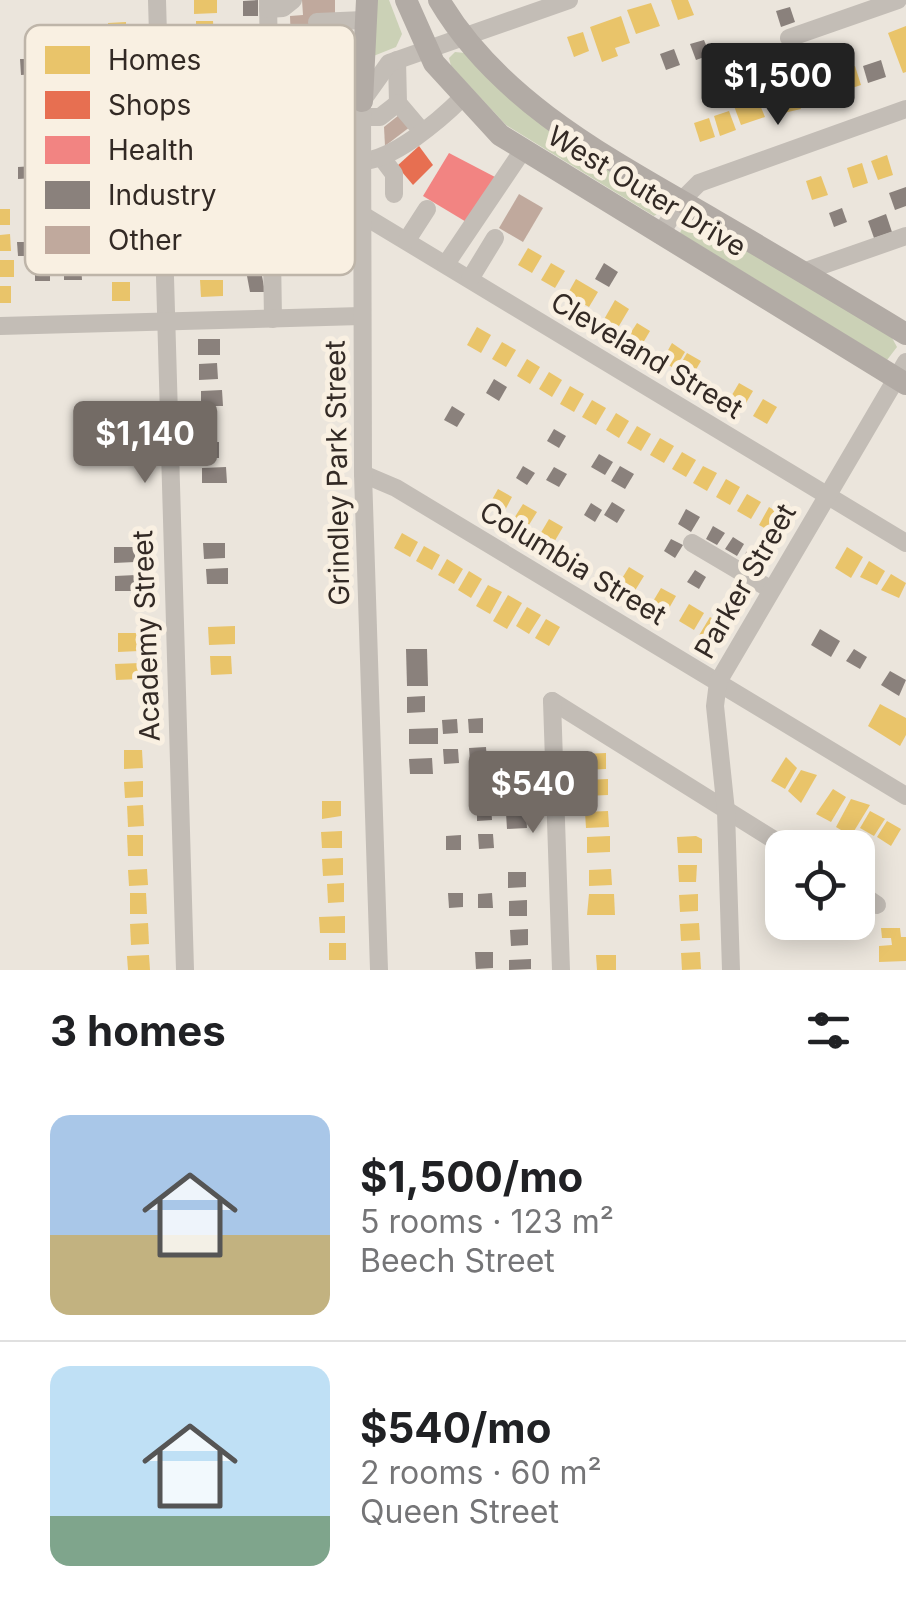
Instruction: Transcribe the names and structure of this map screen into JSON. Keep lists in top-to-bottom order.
{
  "streets": {
    "main road": ["West Outer Drive"],
    "street": [
      "Cleveland Street",
      "Grindley Park Street",
      "Columbia Street",
      "Parker Street",
      "Academy Street"
    ]
  },
  "crossings": [
    ["West Outer Drive", "Parker Street"],
    ["Cleveland Street", "Grindley Park Street"],
    ["Cleveland Street", "Parker Street"],
    ["Grindley Park Street", "Columbia Street"],
    ["Columbia Street", "Parker Street"]
  ],
  "legend": [
    "Homes",
    "Shops",
    "Health",
    "Industry",
    "Other"
  ],
  "page": {
    "price": ["$1,500", "$1,140", "$540"],
    "heading": "3 homes",
    "list": [
      {
        "name": "$1,500/mo",
        "note": "5 rooms · 123 m² · Beech Street"
      },
      {
        "name": "$540/mo",
        "note": "2 rooms · 60 m² · Queen Street"
      }
    ]
  }
}
